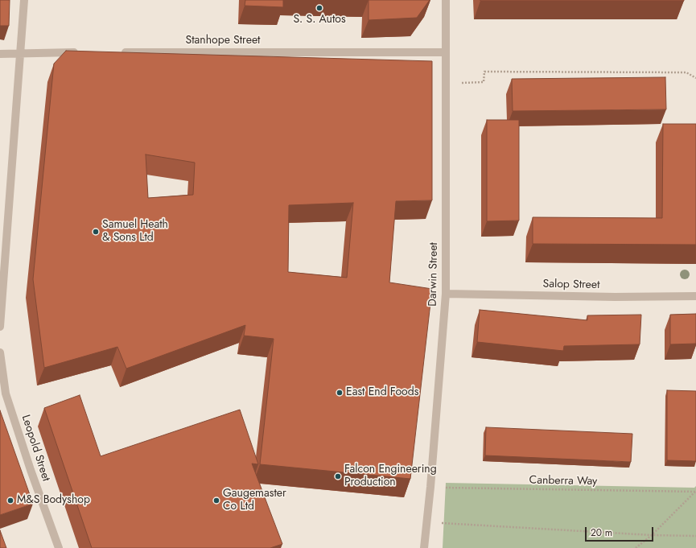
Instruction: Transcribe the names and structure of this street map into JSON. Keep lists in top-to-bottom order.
{
  "streets": {
    "street": [
      "Stanhope Street",
      "Darwin Street",
      "Salop Street",
      "Leopold Street"
    ],
    "path": ["Canberra Way"]
  },
  "crossings": [
    ["Stanhope Street", "Darwin Street"],
    ["Darwin Street", "Salop Street"],
    ["Darwin Street", "Canberra Way"]
  ],
  "places": [
    "S. S. Autos",
    "Samuel Heath & Sons Ltd",
    "East End Foods",
    "Falcon Engineering Production",
    "M&S Bodyshop",
    "Gaugemaster Co Ltd"
  ],
  "scale_bar": "20 m"
}
